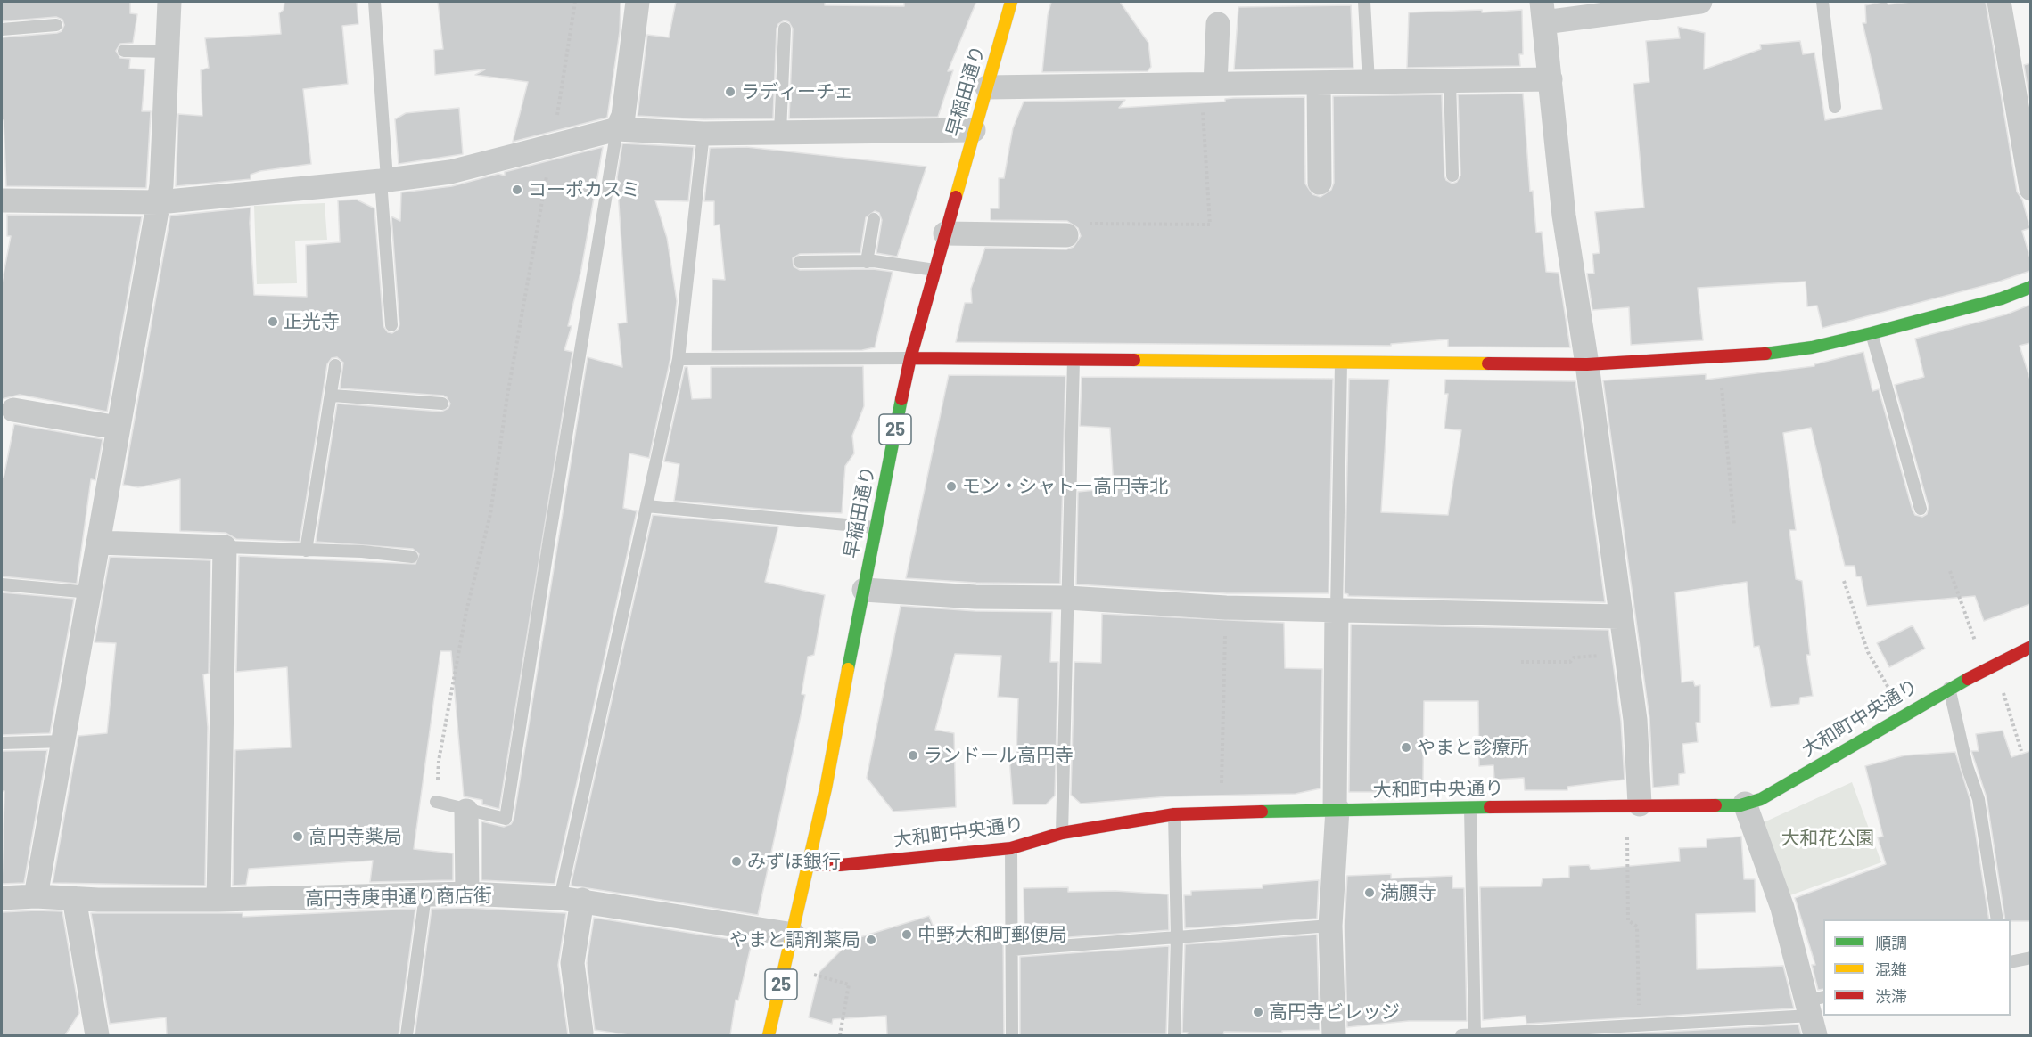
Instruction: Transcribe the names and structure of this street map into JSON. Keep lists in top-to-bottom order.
{
  "streets": {
    "street": [
      "早稲田通り",
      "25",
      "大和町中央通り",
      "高円寺庚申通り商店街"
    ]
  },
  "crossings": [
    ["早稲田通り", "大和町中央通り"],
    ["早稲田通り", "高円寺庚申通り商店街"]
  ],
  "parks": ["大和花公園"],
  "places": [
    "ラディーチェ",
    "コーポカスミ",
    "正光寺",
    "モン・シャトー高円寺北",
    "やまと診療所",
    "ランドール高円寺",
    "高円寺薬局",
    "みずほ銀行",
    "満願寺",
    "中野大和町郵便局",
    "やまと調剤薬局",
    "高円寺ビレッジ"
  ],
  "legend": ["順調", "混雑", "渋滞"]
}
